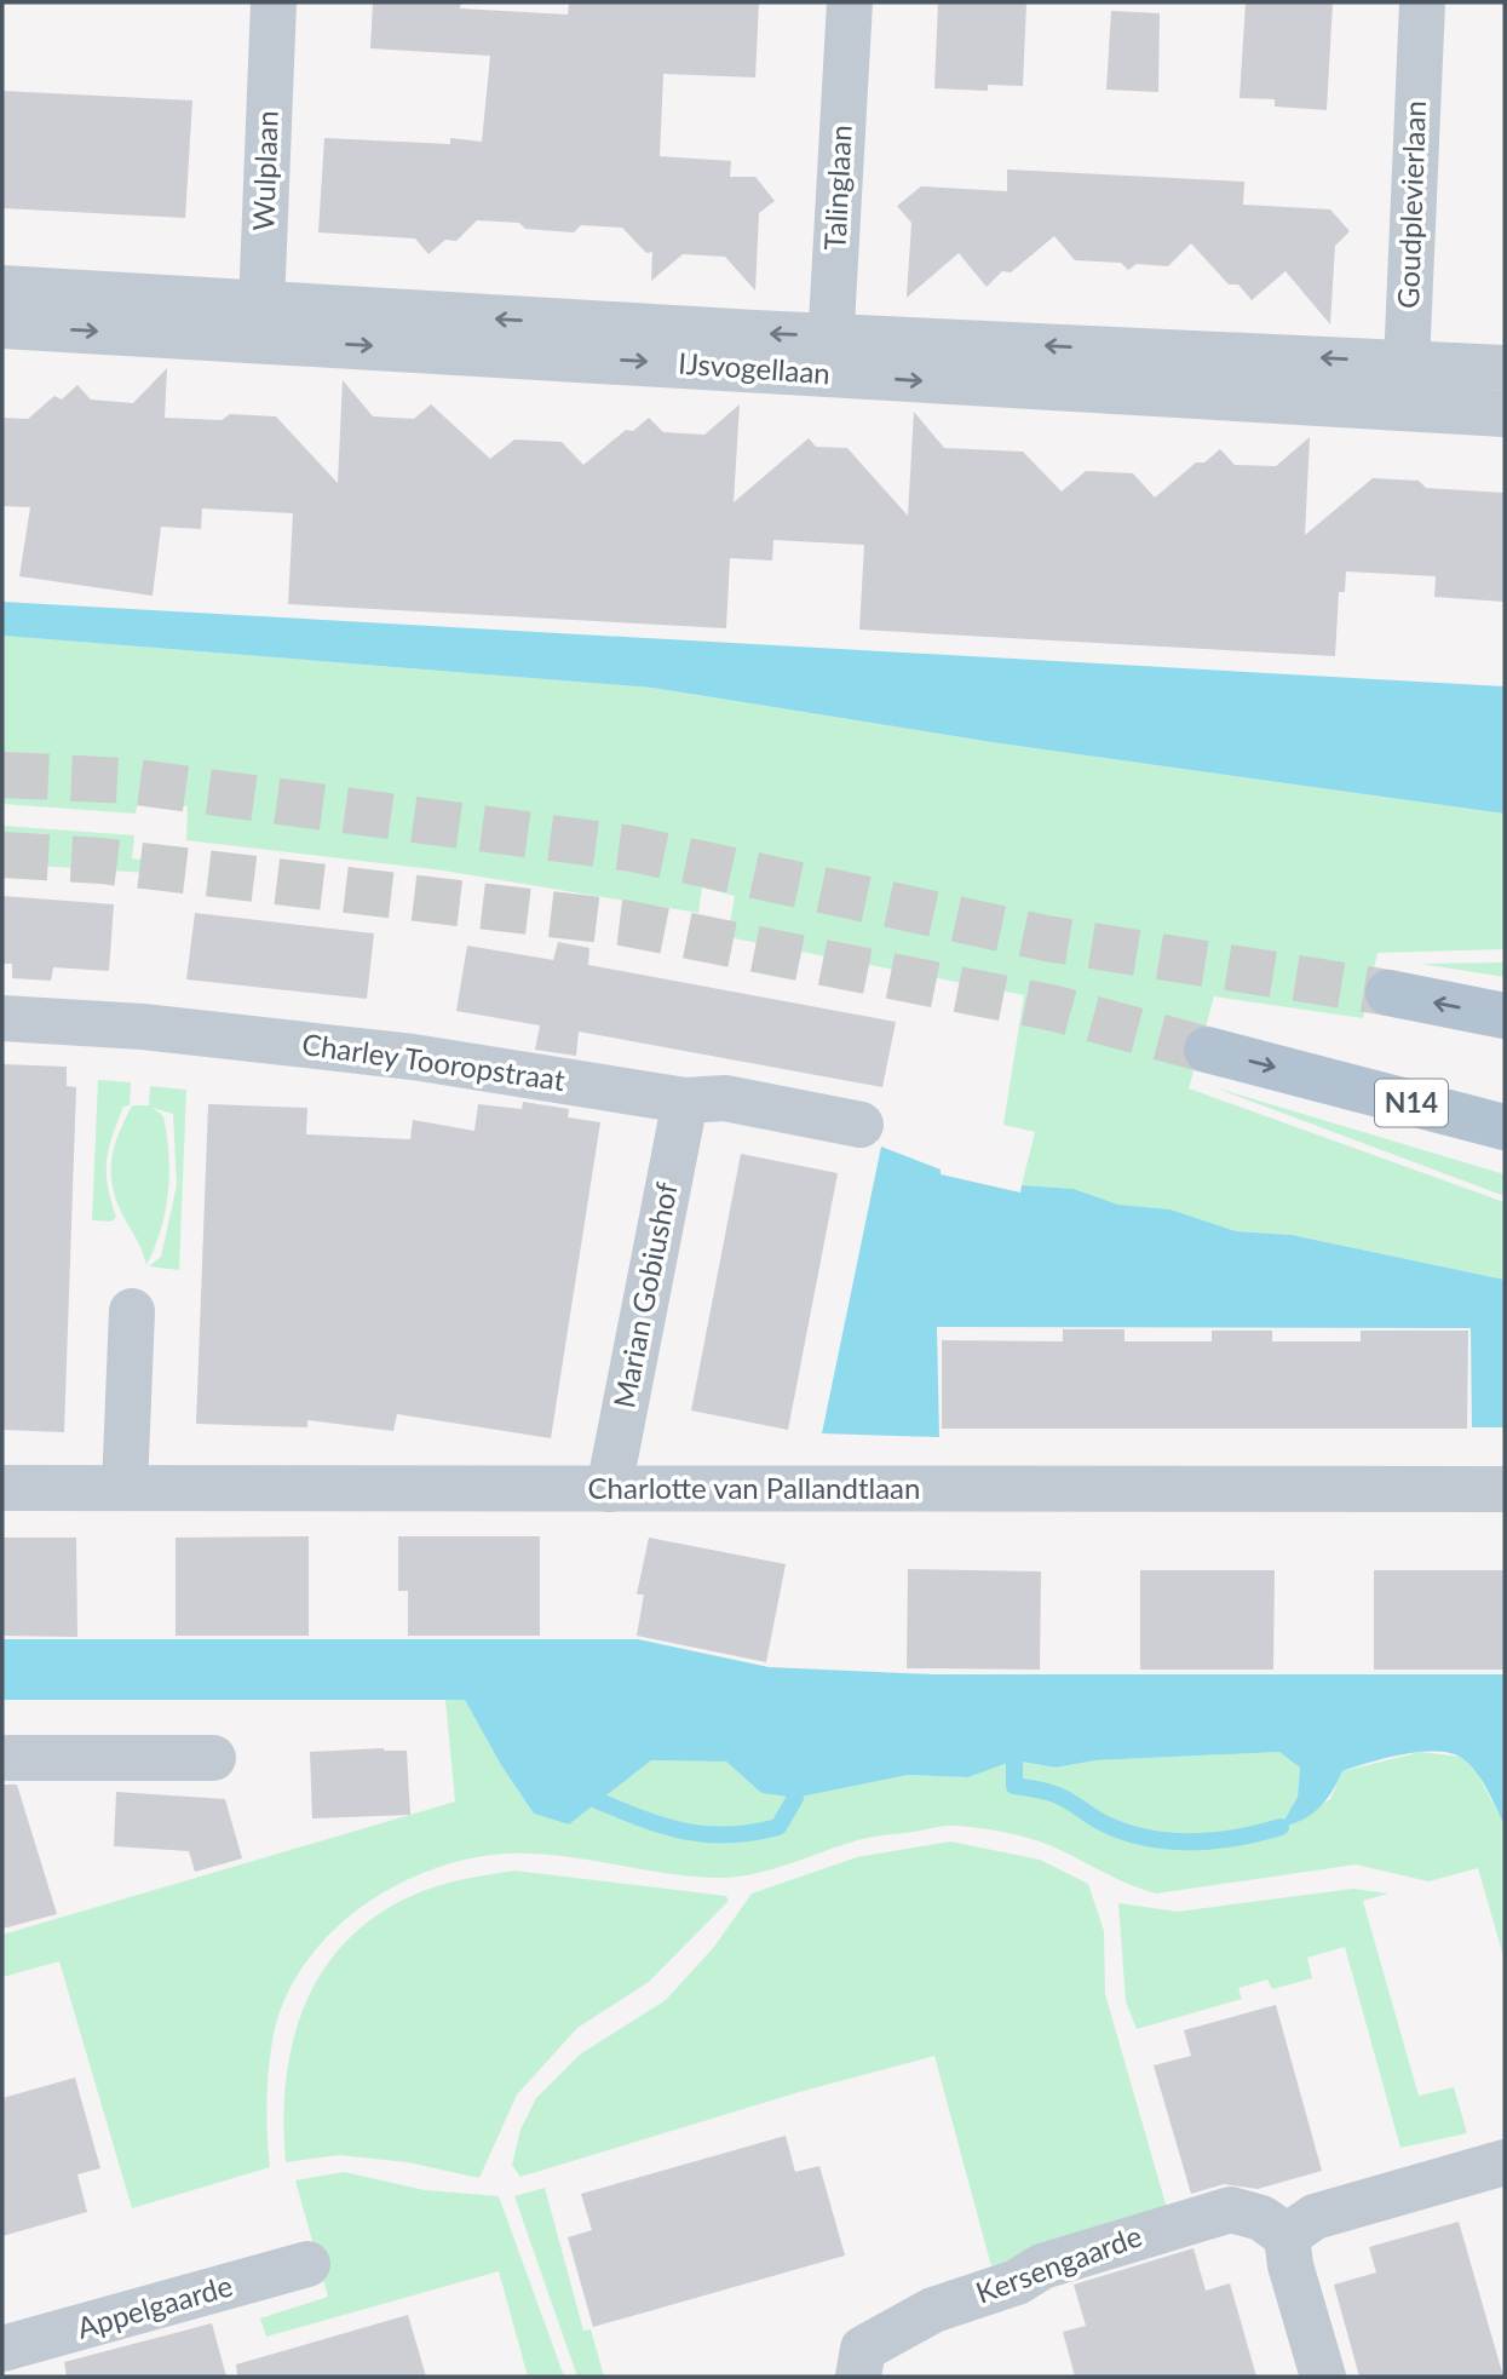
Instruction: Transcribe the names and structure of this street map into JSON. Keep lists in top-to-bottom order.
{
  "streets": {
    "main road": ["N14"],
    "street": [
      "Wulplaan",
      "Talinglaan",
      "Goudplevierlaan",
      "IJsvogellaan",
      "Charley Tooropstraat",
      "Marian Gobiushof",
      "Charlotte van Pallandtlaan",
      "Kersengaarde",
      "Appelgaarde"
    ]
  },
  "crossings": [
    ["Wulplaan", "IJsvogellaan"],
    ["Talinglaan", "IJsvogellaan"],
    ["Goudplevierlaan", "IJsvogellaan"],
    ["Charley Tooropstraat", "Marian Gobiushof"],
    ["Marian Gobiushof", "Charlotte van Pallandtlaan"]
  ]
}
